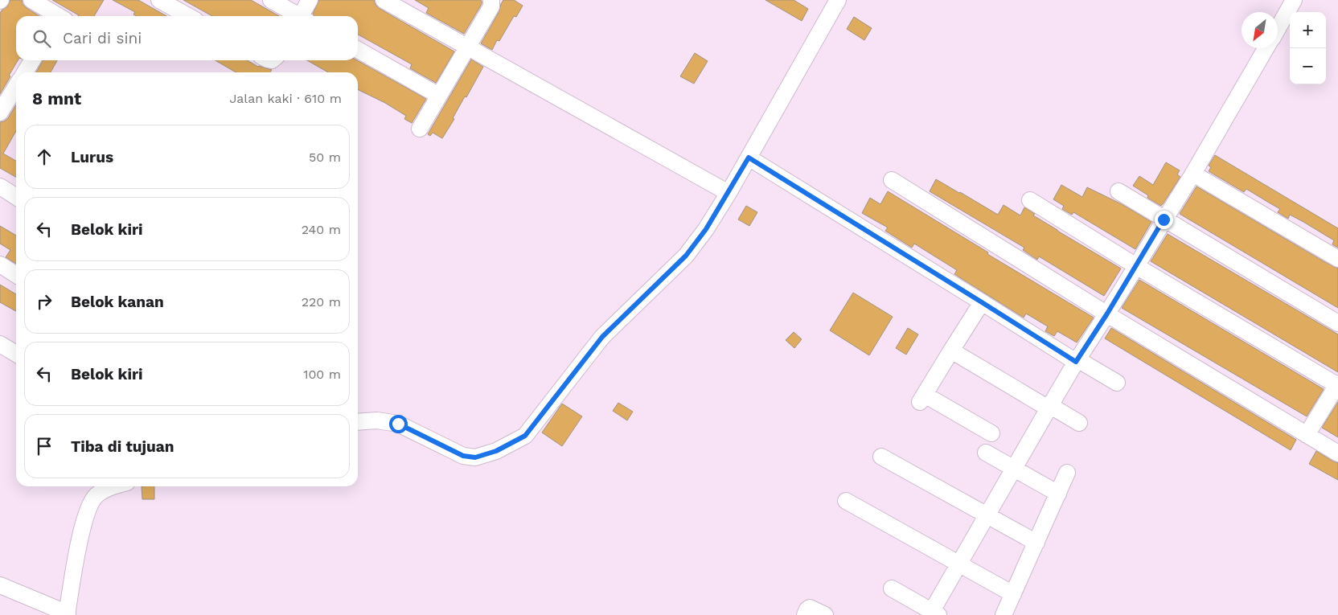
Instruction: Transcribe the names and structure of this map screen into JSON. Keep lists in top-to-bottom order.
{
  "north": "bottom left",
  "page": {
    "map_buttons": ["+", "−"],
    "search": "Cari di sini",
    "heading": ["8 mnt", "Jalan kaki · 610 m"],
    "list": [
      ["Lurus", "50 m"],
      ["Belok kiri", "240 m"],
      ["Belok kanan", "220 m"],
      ["Belok kiri", "100 m"],
      "Tiba di tujuan"
    ]
  }
}
